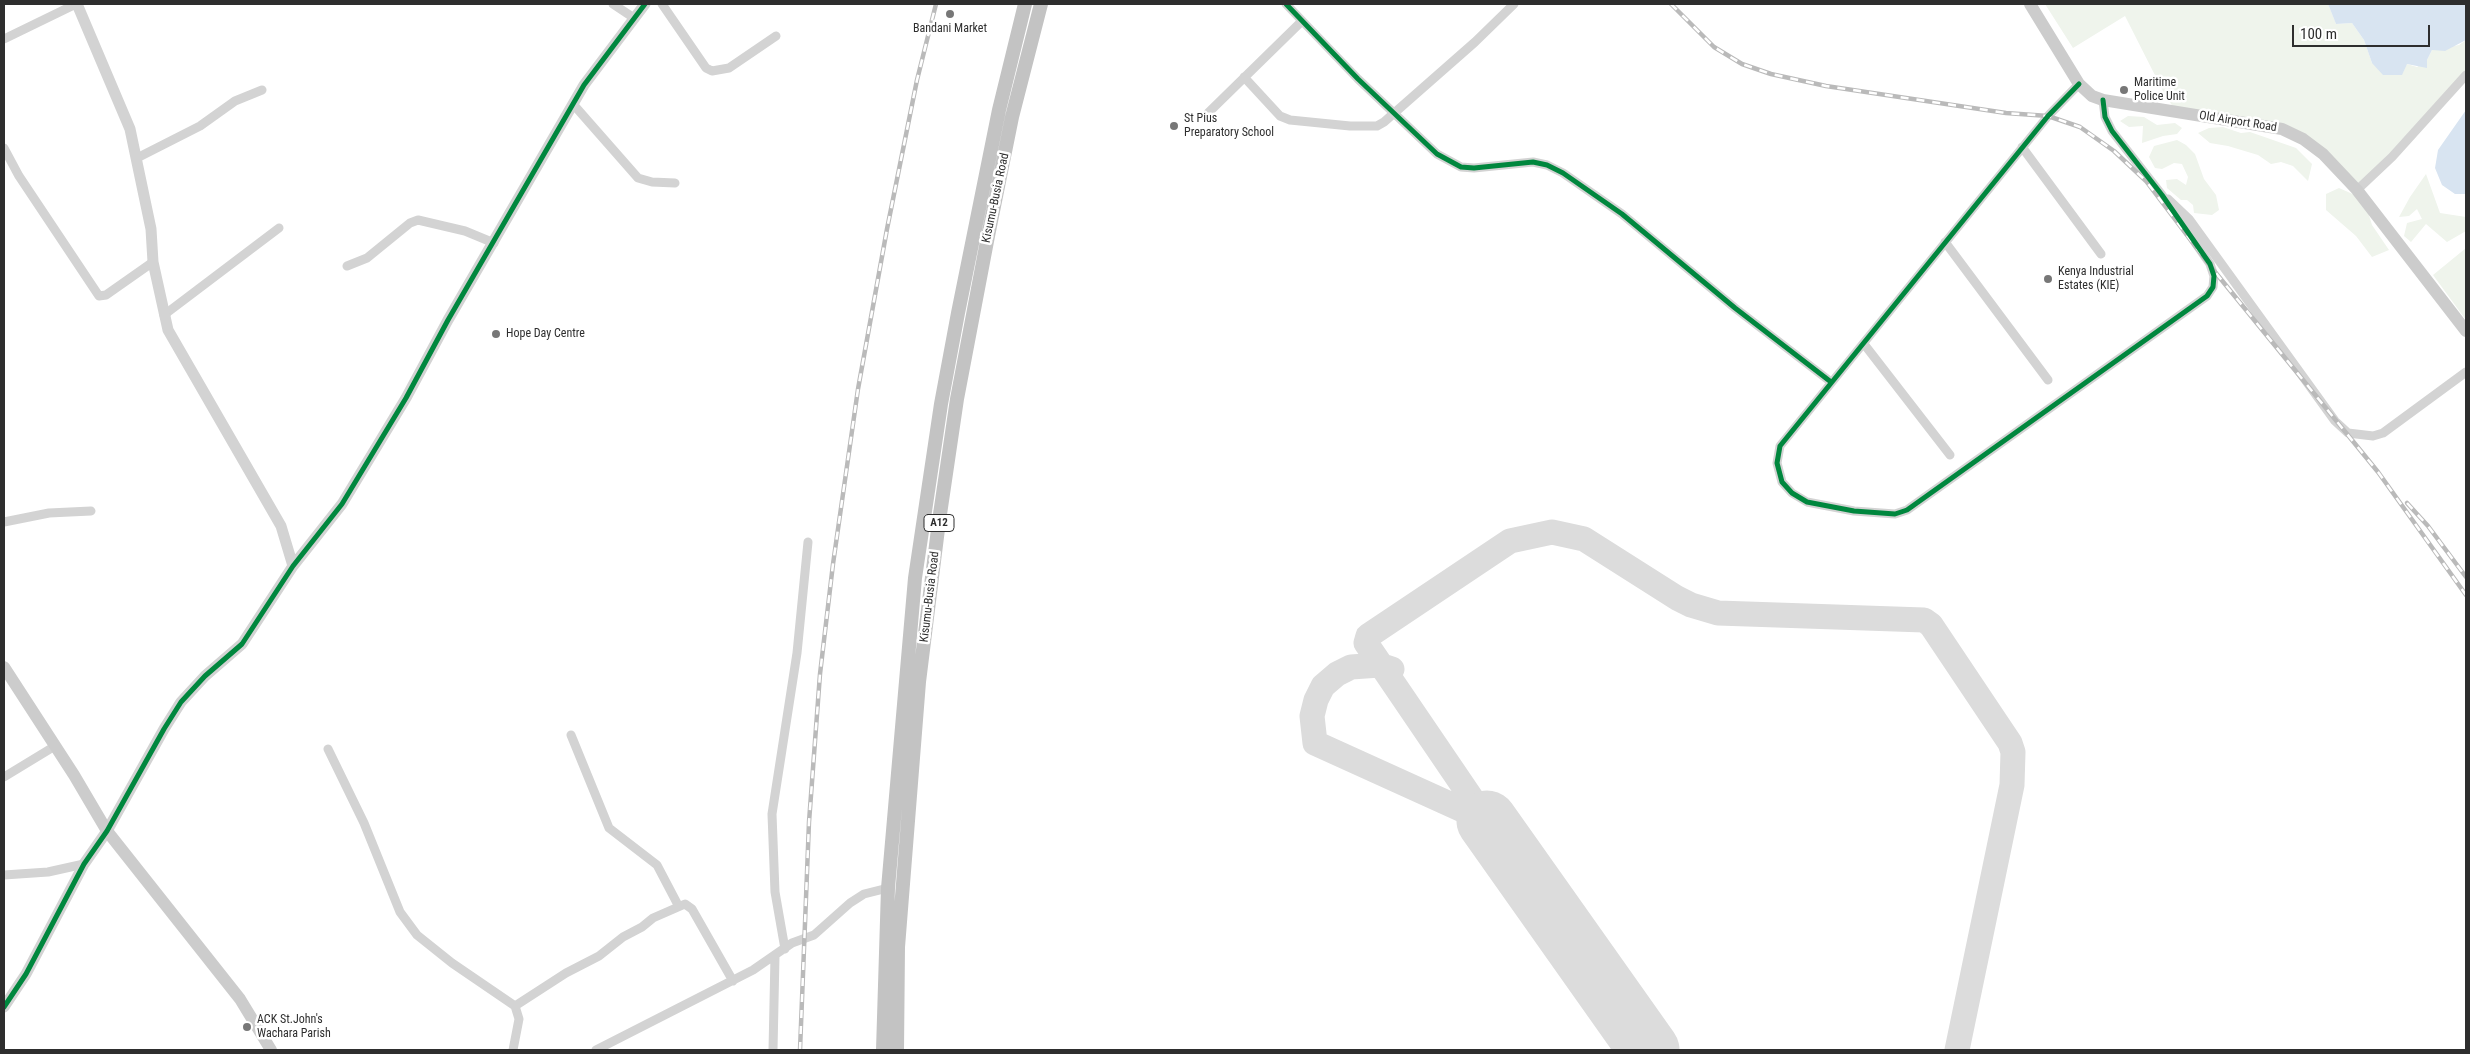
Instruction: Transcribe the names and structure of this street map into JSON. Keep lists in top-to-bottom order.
{
  "streets": {
    "highway": ["Kisumu-Busia Road", "A12"],
    "main road": ["Old Airport Road"]
  },
  "places": [
    "Bandani Market",
    "Maritime Police Unit",
    "St Pius Preparatory School",
    "Kenya Industrial Estates (KIE)",
    "Hope Day Centre",
    "ACK St.John's Wachara Parish"
  ],
  "scale_bar": "100 m"
}
